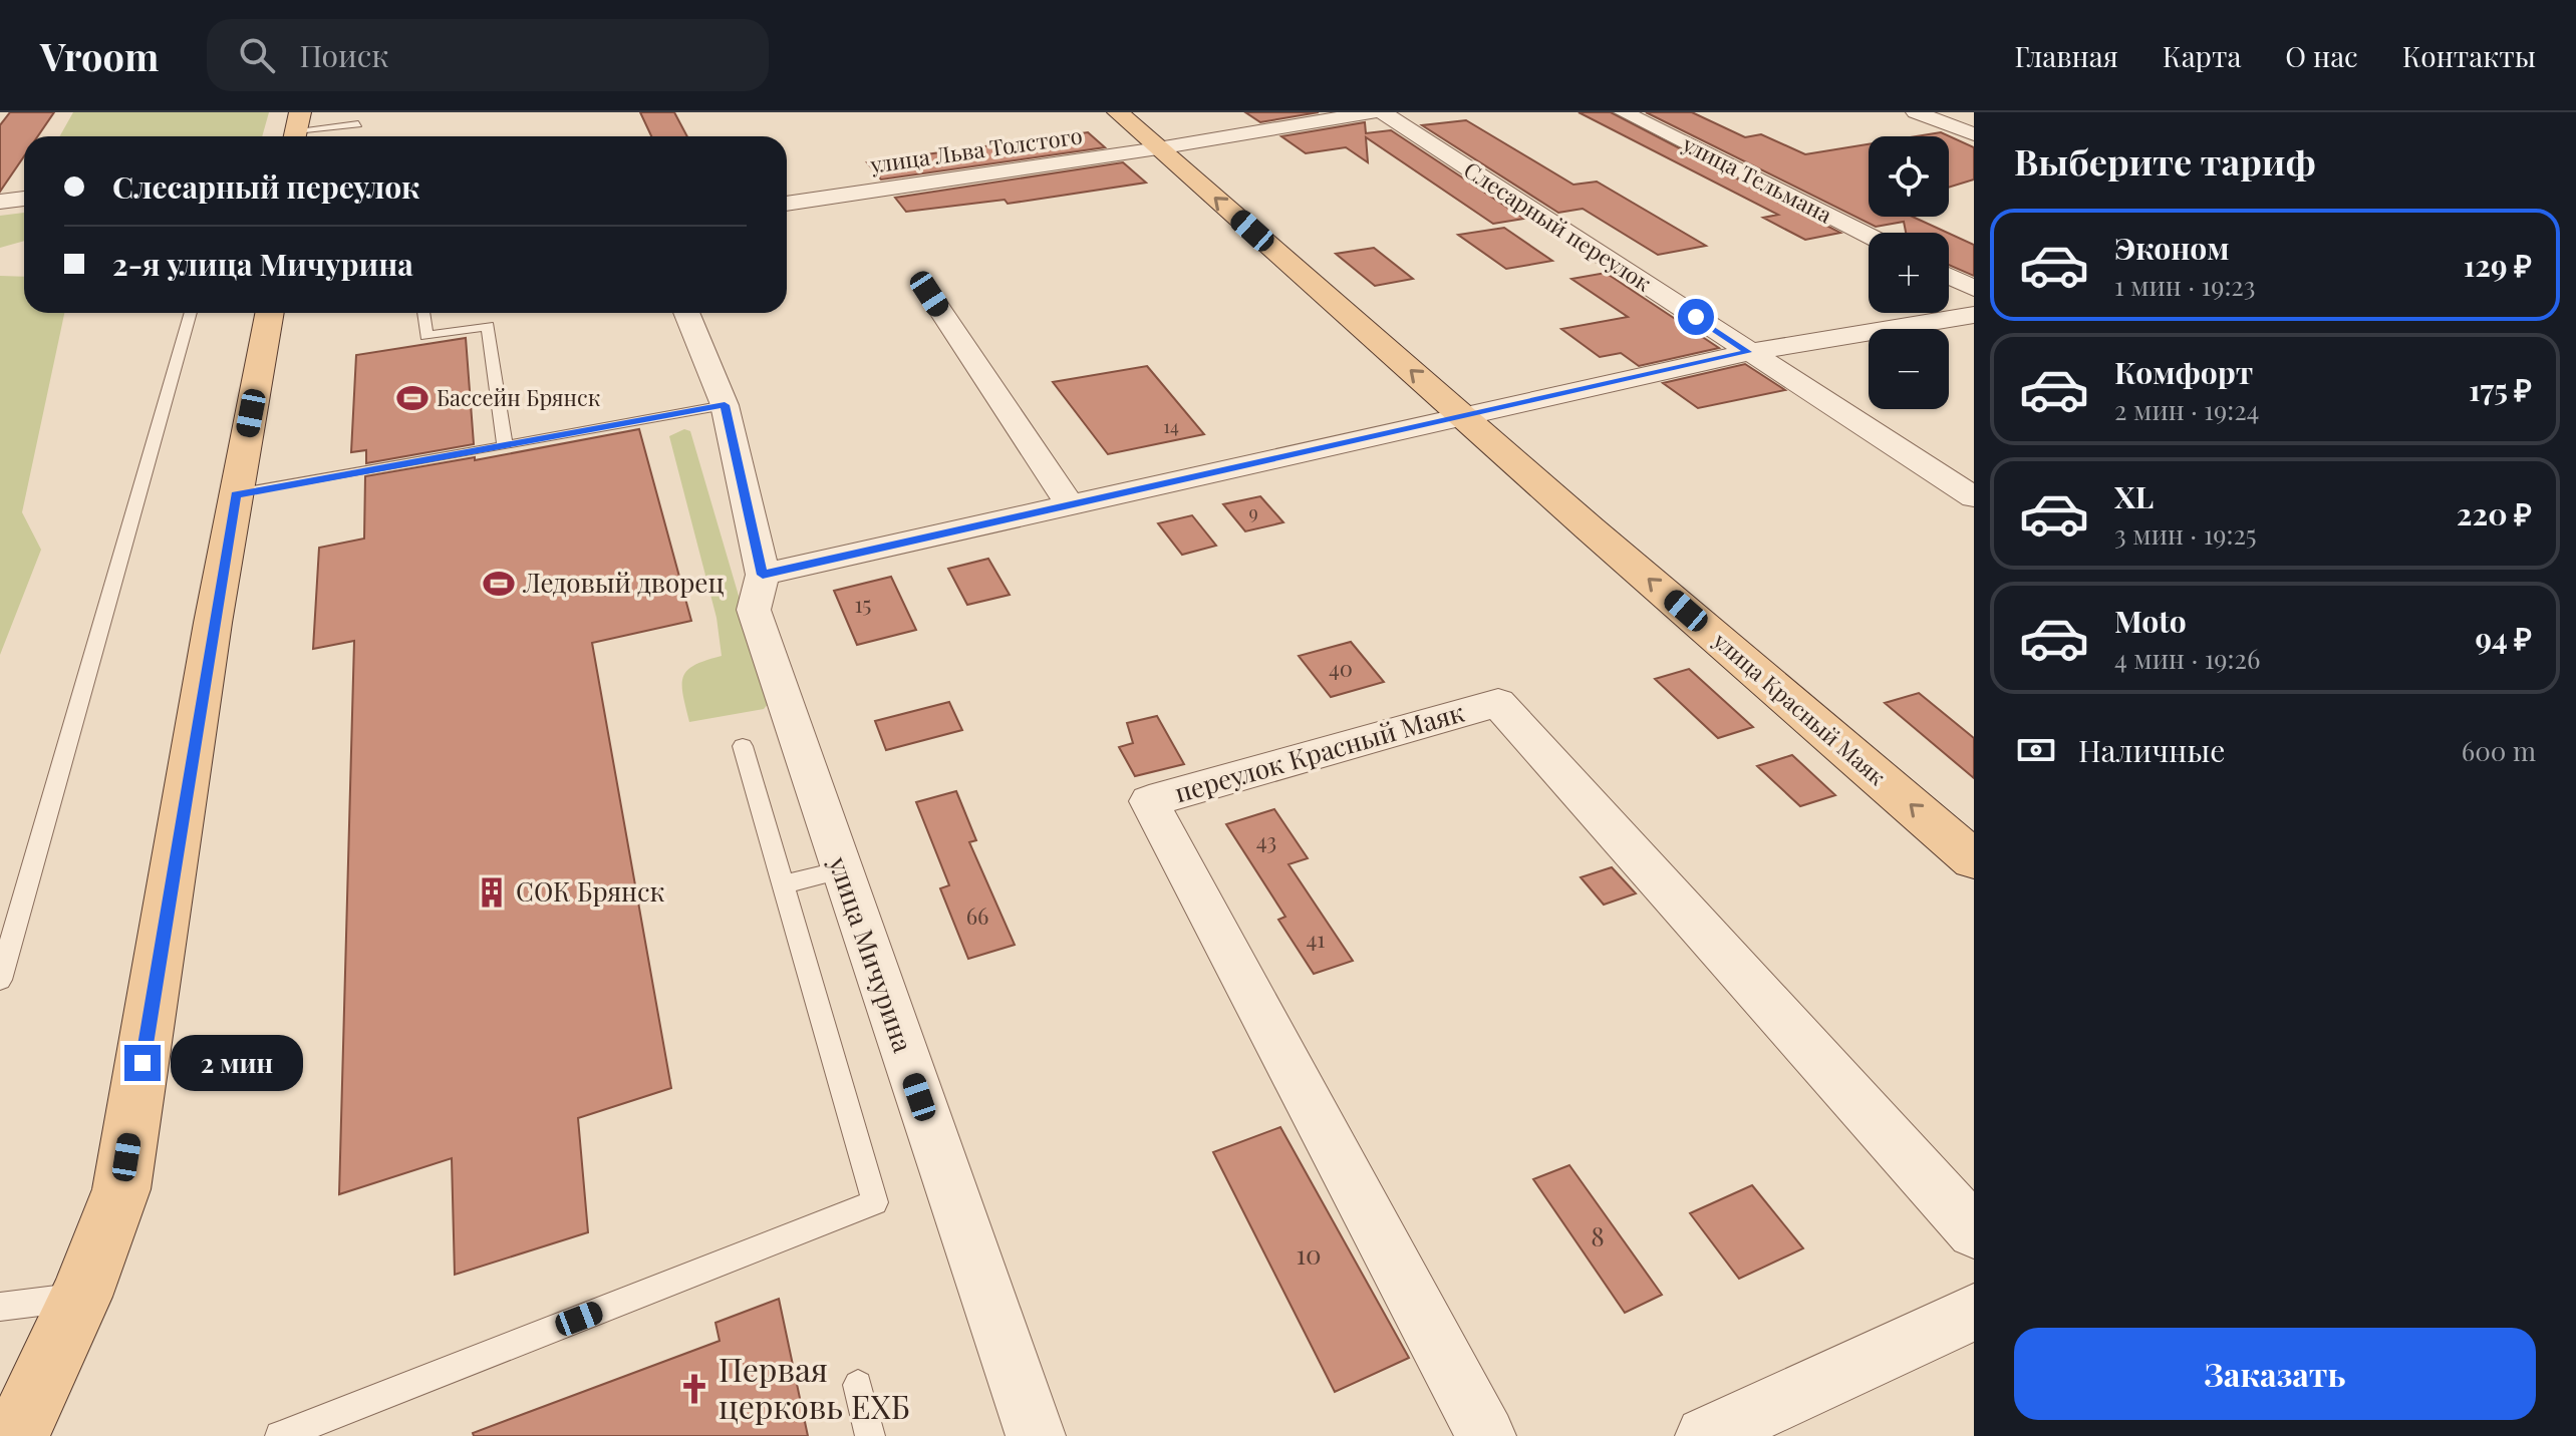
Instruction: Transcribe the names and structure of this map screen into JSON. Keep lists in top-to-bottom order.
{
  "streets": {
    "main road": ["улица Красный Маяк"],
    "street": [
      "улица Льва Толстого",
      "улица Тельмана",
      "Слесарный переулок",
      "переулок Красный Маяк",
      "улица Мичурина"
    ]
  },
  "crossings": [
    ["улица Льва Толстого", "улица Красный Маяк"]
  ],
  "one_way": ["улица Красный Маяк"],
  "places": {
    "sports": ["Бассейн Брянск", "Ледовый дворец"],
    "building": ["СОК Брянск"],
    "church": ["Первая церковь ЕХБ"]
  },
  "house_numbers": [
    "14",
    "9",
    "15",
    "40",
    "43",
    "66",
    "41",
    "8",
    "10"
  ],
  "page": {
    "header": "Vroom",
    "search": "Поиск",
    "nav": [
      "Главная",
      "Карта",
      "О нас",
      "Контакты"
    ],
    "heading": "Выберите тариф",
    "map_buttons": ["+", "−"],
    "banner": ["Слесарный переулок", "2-я улица Мичурина"],
    "list": [
      {
        "name": "Эконом",
        "note": "1 мин · 19:23",
        "value": "129 ₽"
      },
      {
        "name": "Комфорт",
        "note": "2 мин · 19:24",
        "value": "175 ₽"
      },
      {
        "name": "XL",
        "note": "3 мин · 19:25",
        "value": "220 ₽"
      },
      {
        "name": "Moto",
        "note": "4 мин · 19:26",
        "value": "94 ₽"
      }
    ],
    "pay": ["Наличные", "600 m"],
    "bubble": "2 мин",
    "buttons": "Заказать"
  }
}
